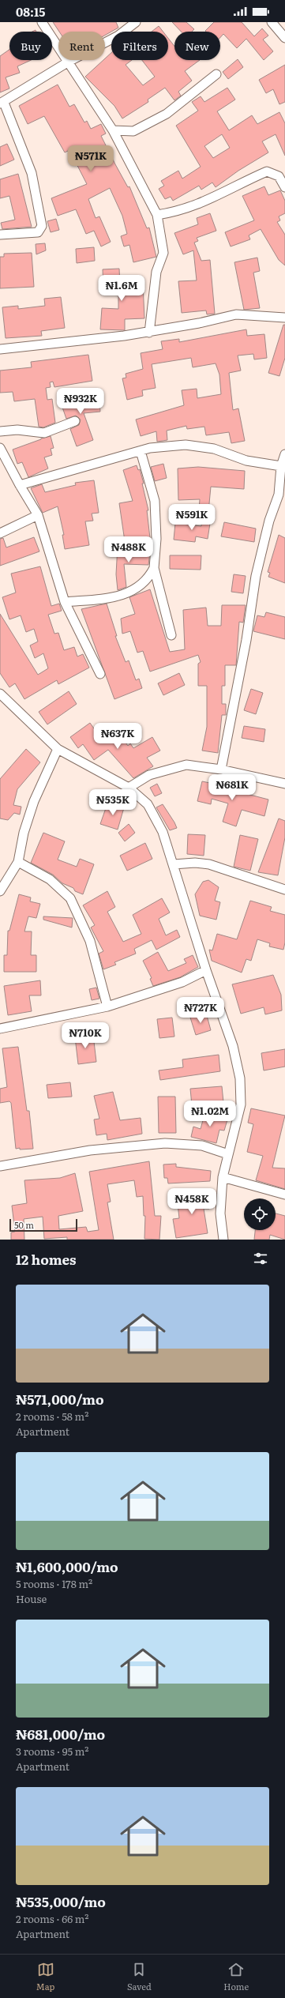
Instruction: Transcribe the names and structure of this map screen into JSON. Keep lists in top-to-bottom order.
{
  "scale_bar": "50 m",
  "page": {
    "status": "08:15",
    "chip": [
      "Buy",
      "Rent",
      "Filters",
      "New"
    ],
    "price": [
      "₦571K",
      "₦1.6M",
      "₦932K",
      "₦591K",
      "₦488K",
      "₦637K",
      "₦681K",
      "₦535K",
      "₦727K",
      "₦710K",
      "₦1.02M",
      "₦458K"
    ],
    "scale": "50 m",
    "heading": "12 homes",
    "list": [
      {
        "name": "₦571,000/mo",
        "note": "2 rooms · 58 m² · Apartment"
      },
      {
        "name": "₦1,600,000/mo",
        "note": "5 rooms · 178 m² · House"
      },
      {
        "name": "₦681,000/mo",
        "note": "3 rooms · 95 m² · Apartment"
      },
      {
        "name": "₦535,000/mo",
        "note": "2 rooms · 66 m² · Apartment"
      }
    ],
    "tabs": ["Map", "Saved", "Home"]
  }
}
